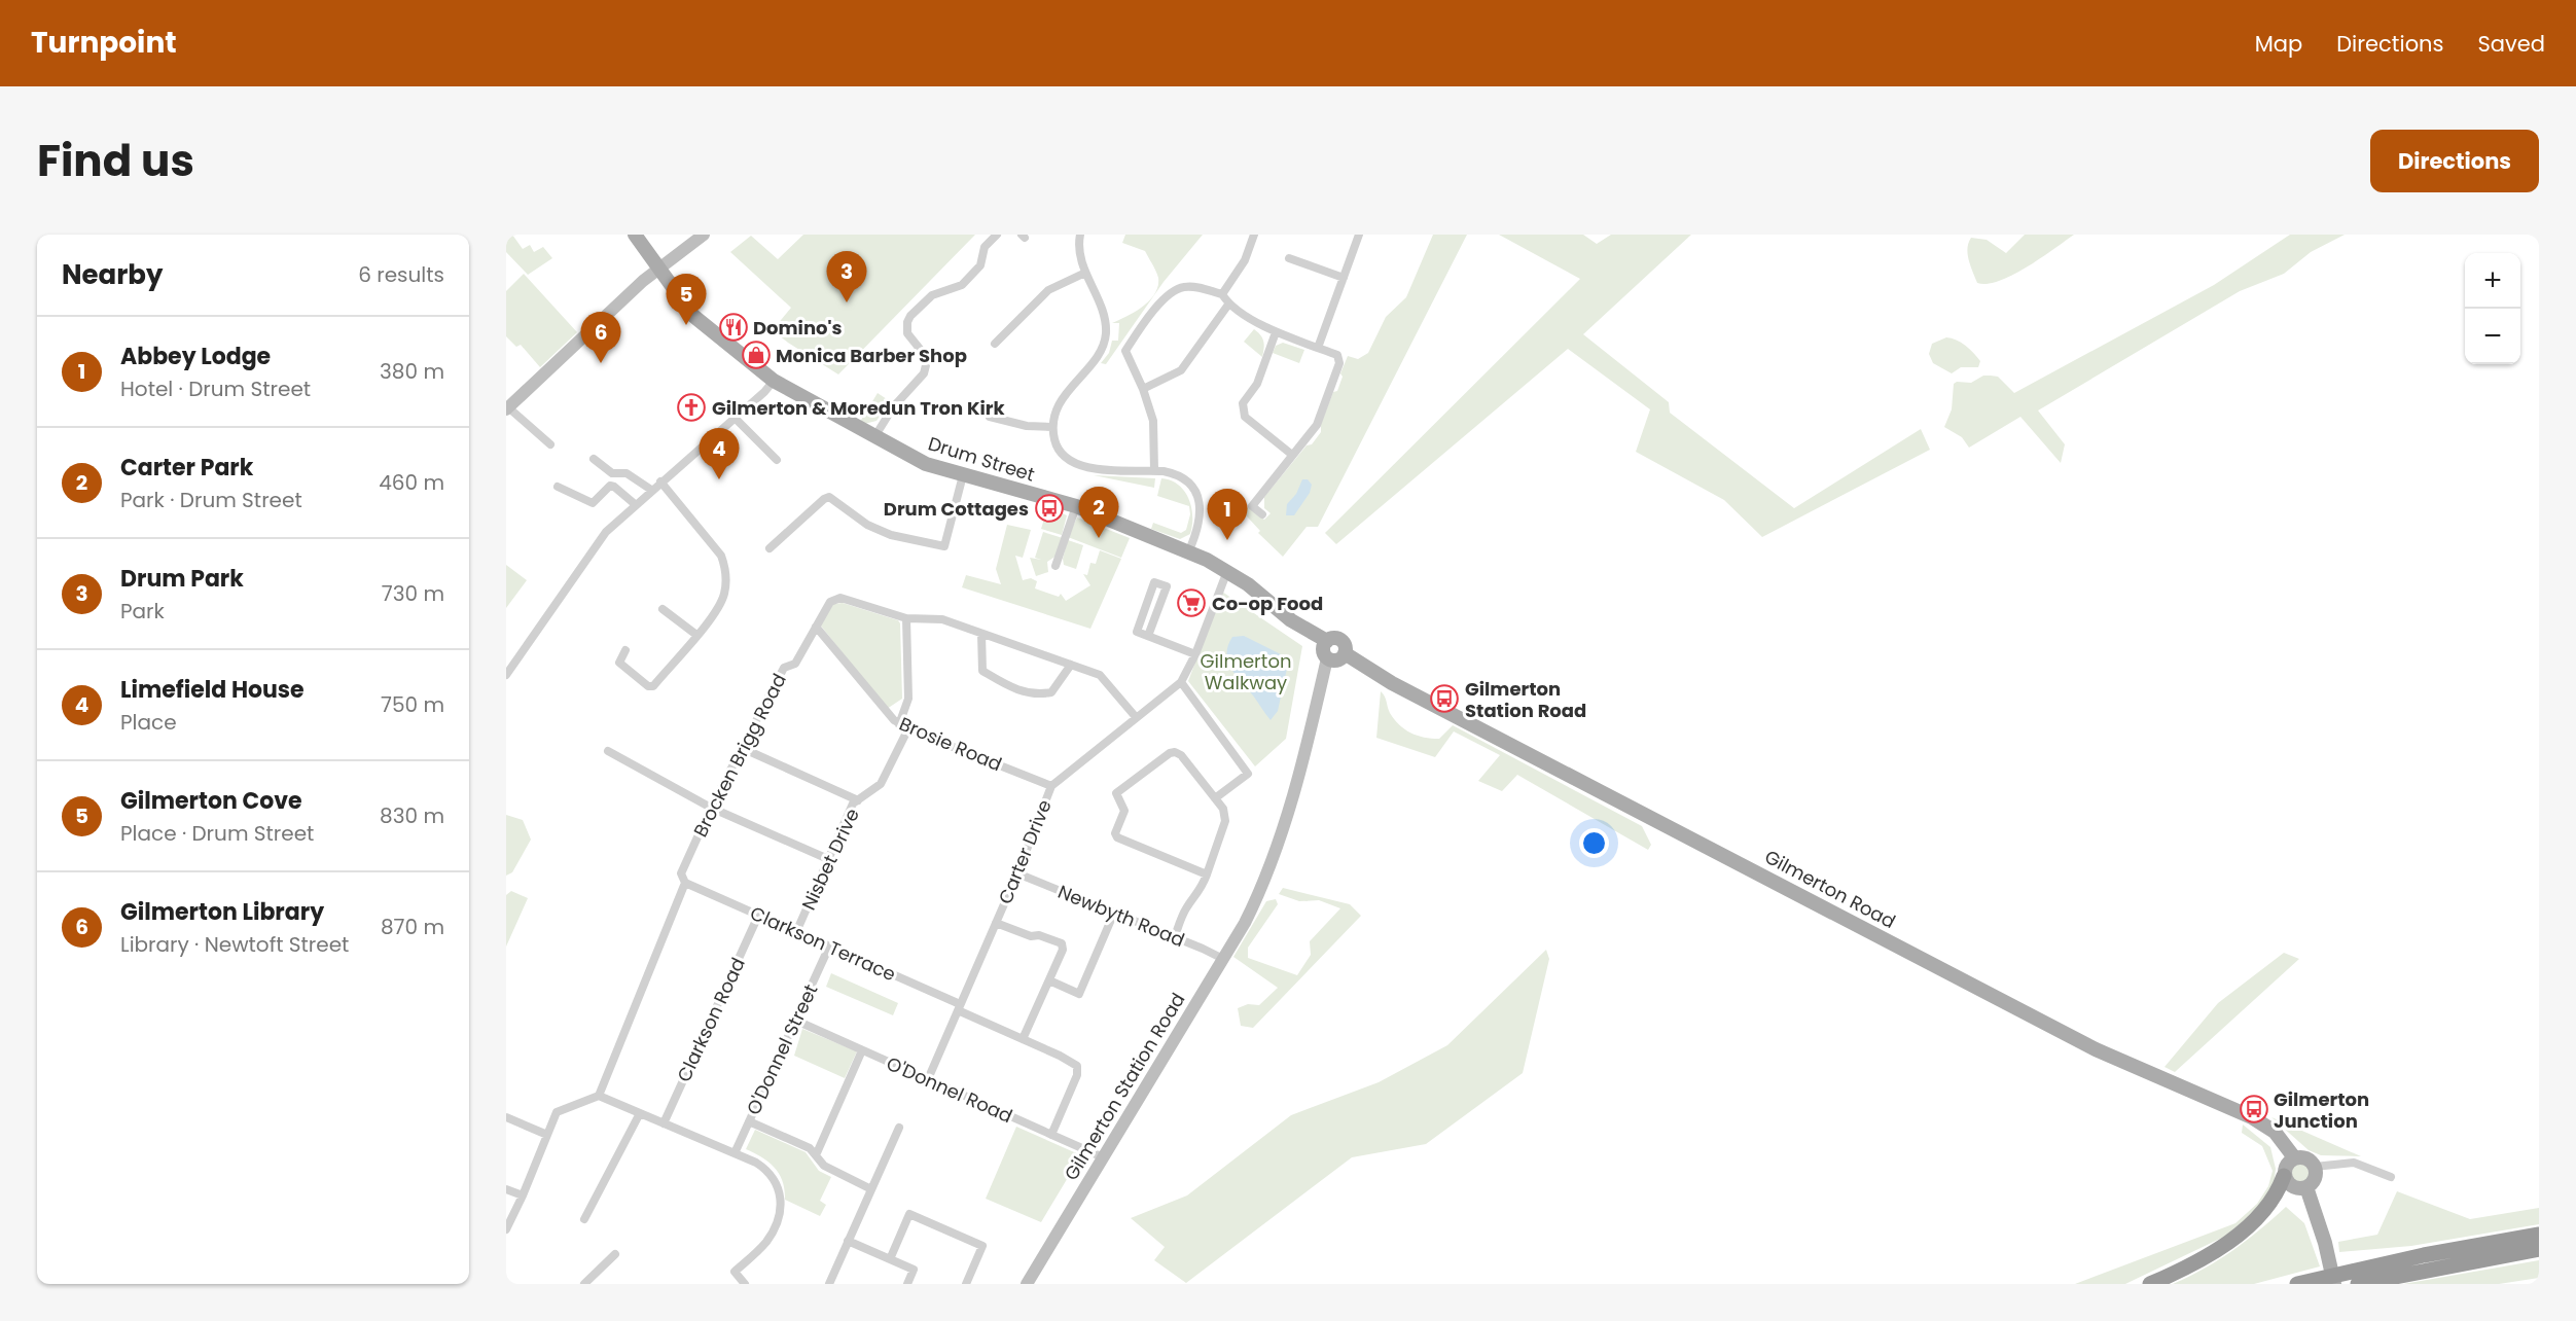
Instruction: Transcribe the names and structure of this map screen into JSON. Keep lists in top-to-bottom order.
{
  "streets": {
    "main road": ["Drum Street", "Gilmerton Road"],
    "street": [
      "Brosie Road",
      "Brocken Brigg Road",
      "Carter Drive",
      "Nisbet Drive",
      "Newbyth Road",
      "Clarkson Terrace",
      "Clarkson Road",
      "O'Donnel Street",
      "Gilmerton Station Road",
      "O'Donnel Road"
    ]
  },
  "crossings": [
    ["Drum Street", "Carter Drive"],
    ["Drum Street", "Gilmerton Road"],
    ["Drum Street", "Gilmerton Station Road"],
    ["Brosie Road", "Brocken Brigg Road"],
    ["Brosie Road", "Carter Drive"],
    ["Brosie Road", "Nisbet Drive"],
    ["Brocken Brigg Road", "Carter Drive"],
    ["Brocken Brigg Road", "Clarkson Terrace"],
    ["Carter Drive", "Newbyth Road"],
    ["Carter Drive", "Clarkson Terrace"],
    ["Carter Drive", "O'Donnel Road"],
    ["Nisbet Drive", "Clarkson Terrace"],
    ["Gilmerton Road", "Gilmerton Station Road"],
    ["Newbyth Road", "Gilmerton Station Road"],
    ["Clarkson Terrace", "Clarkson Road"],
    ["Clarkson Terrace", "O'Donnel Street"],
    ["Clarkson Terrace", "O'Donnel Road"],
    ["O'Donnel Street", "O'Donnel Road"],
    ["Gilmerton Station Road", "O'Donnel Road"]
  ],
  "parks": ["Gilmerton Walkway"],
  "places": {
    "restaurant": ["Domino's"],
    "shop": ["Monica Barber Shop"],
    "church": ["Gilmerton & Moredun Tron Kirk"],
    "bus stop": ["Drum Cottages", "Gilmerton Station Road", "Gilmerton Junction"],
    "supermarket": ["Co-op Food"]
  },
  "page": {
    "header": "Turnpoint",
    "nav": ["Map", "Directions", "Saved"],
    "title": "Find us",
    "buttons": "Directions",
    "heading": ["Nearby", "6 results"],
    "pins": [
      "3",
      "5",
      "6",
      "4",
      "2",
      "1"
    ],
    "map_buttons": ["+", "−"],
    "list": [
      {
        "mark": "1",
        "name": "Abbey Lodge",
        "note": "Hotel · Drum Street",
        "value": "380 m"
      },
      {
        "mark": "2",
        "name": "Carter Park",
        "note": "Park · Drum Street",
        "value": "460 m"
      },
      {
        "mark": "3",
        "name": "Drum Park",
        "note": "Park",
        "value": "730 m"
      },
      {
        "mark": "4",
        "name": "Limefield House",
        "note": "Place",
        "value": "750 m"
      },
      {
        "mark": "5",
        "name": "Gilmerton Cove",
        "note": "Place · Drum Street",
        "value": "830 m"
      },
      {
        "mark": "6",
        "name": "Gilmerton Library",
        "note": "Library · Newtoft Street",
        "value": "870 m"
      }
    ]
  }
}
